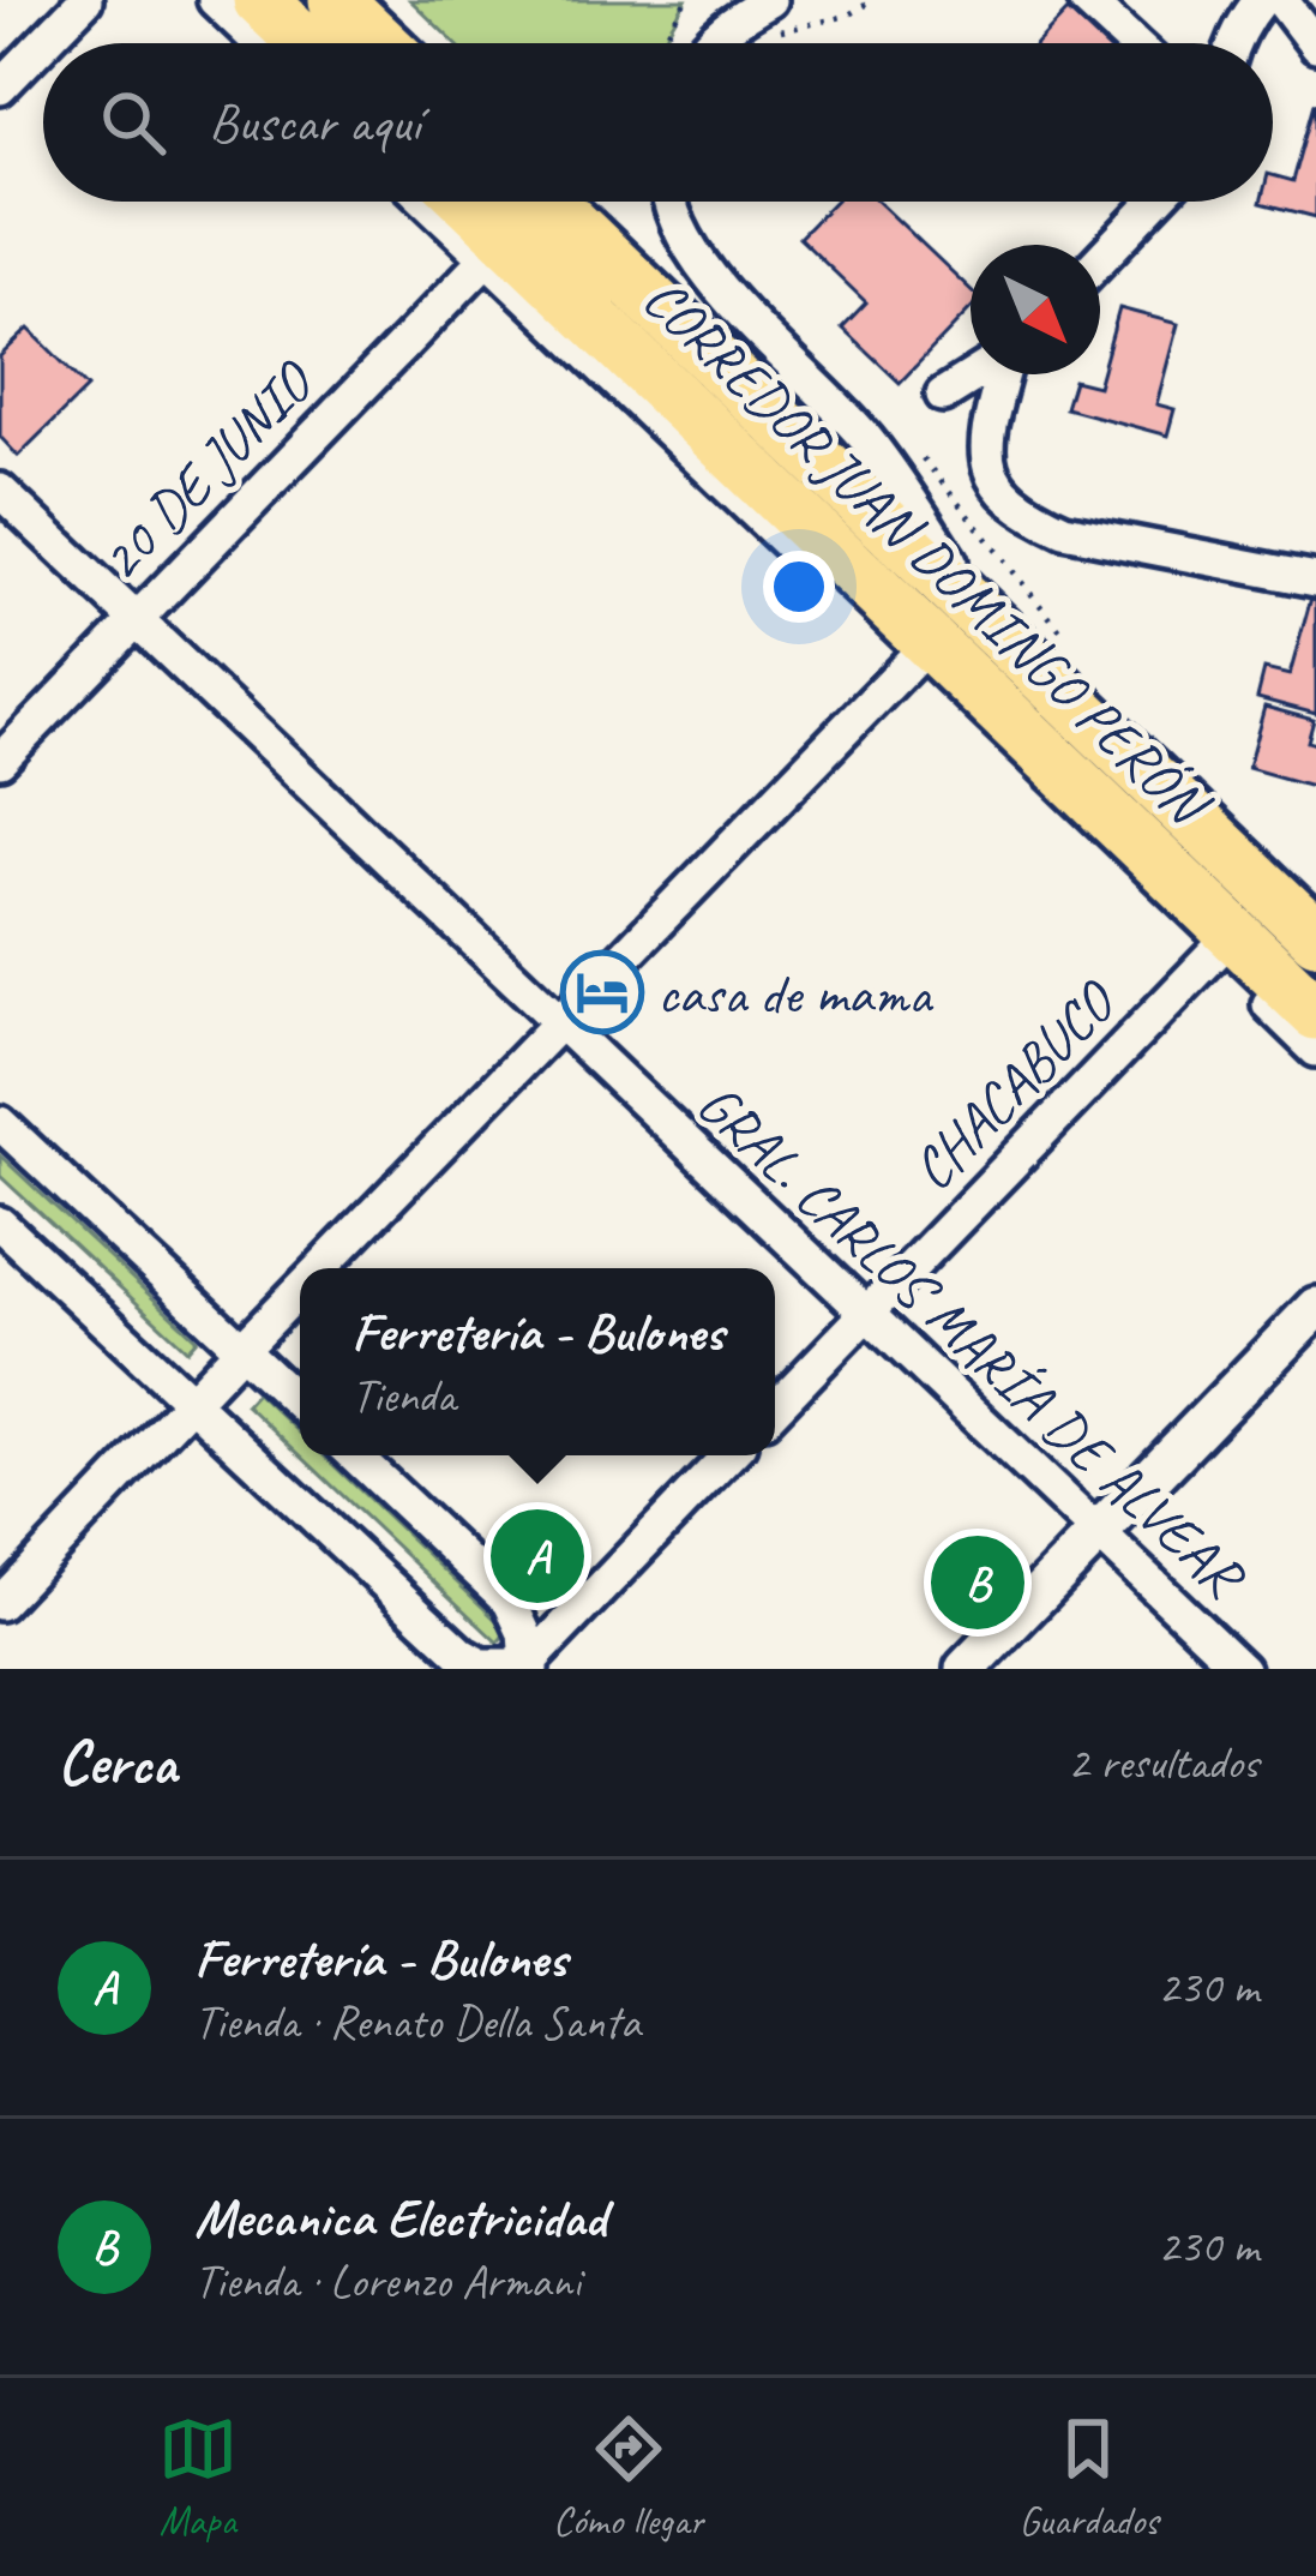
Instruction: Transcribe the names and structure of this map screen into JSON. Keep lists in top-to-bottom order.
{
  "streets": {
    "highway": ["CORREDOR JUAN DOMINGO PERÓN"],
    "street": ["20 DE JUNIO", "CHACABUCO", "GRAL. CARLOS MARÍA DE ALVEAR"]
  },
  "crossings": [
    ["20 DE JUNIO", "GRAL. CARLOS MARÍA DE ALVEAR"],
    ["CHACABUCO", "GRAL. CARLOS MARÍA DE ALVEAR"]
  ],
  "places": {
    "hotel": ["casa de mama"]
  },
  "north": "bottom right",
  "page": {
    "search": "Buscar aquí",
    "popup": ["Ferretería - Bulones", "Tienda"],
    "pins": ["A", "B"],
    "heading": ["Cerca", "2 resultados"],
    "list": [
      {
        "mark": "A",
        "name": "Ferretería - Bulones",
        "note": "Tienda · Renato Della Santa",
        "value": "230 m"
      },
      {
        "mark": "B",
        "name": "Mecanica Electricidad",
        "note": "Tienda · Lorenzo Armani",
        "value": "230 m"
      }
    ],
    "nav": ["Mapa", "Cómo llegar", "Guardados"]
  }
}
